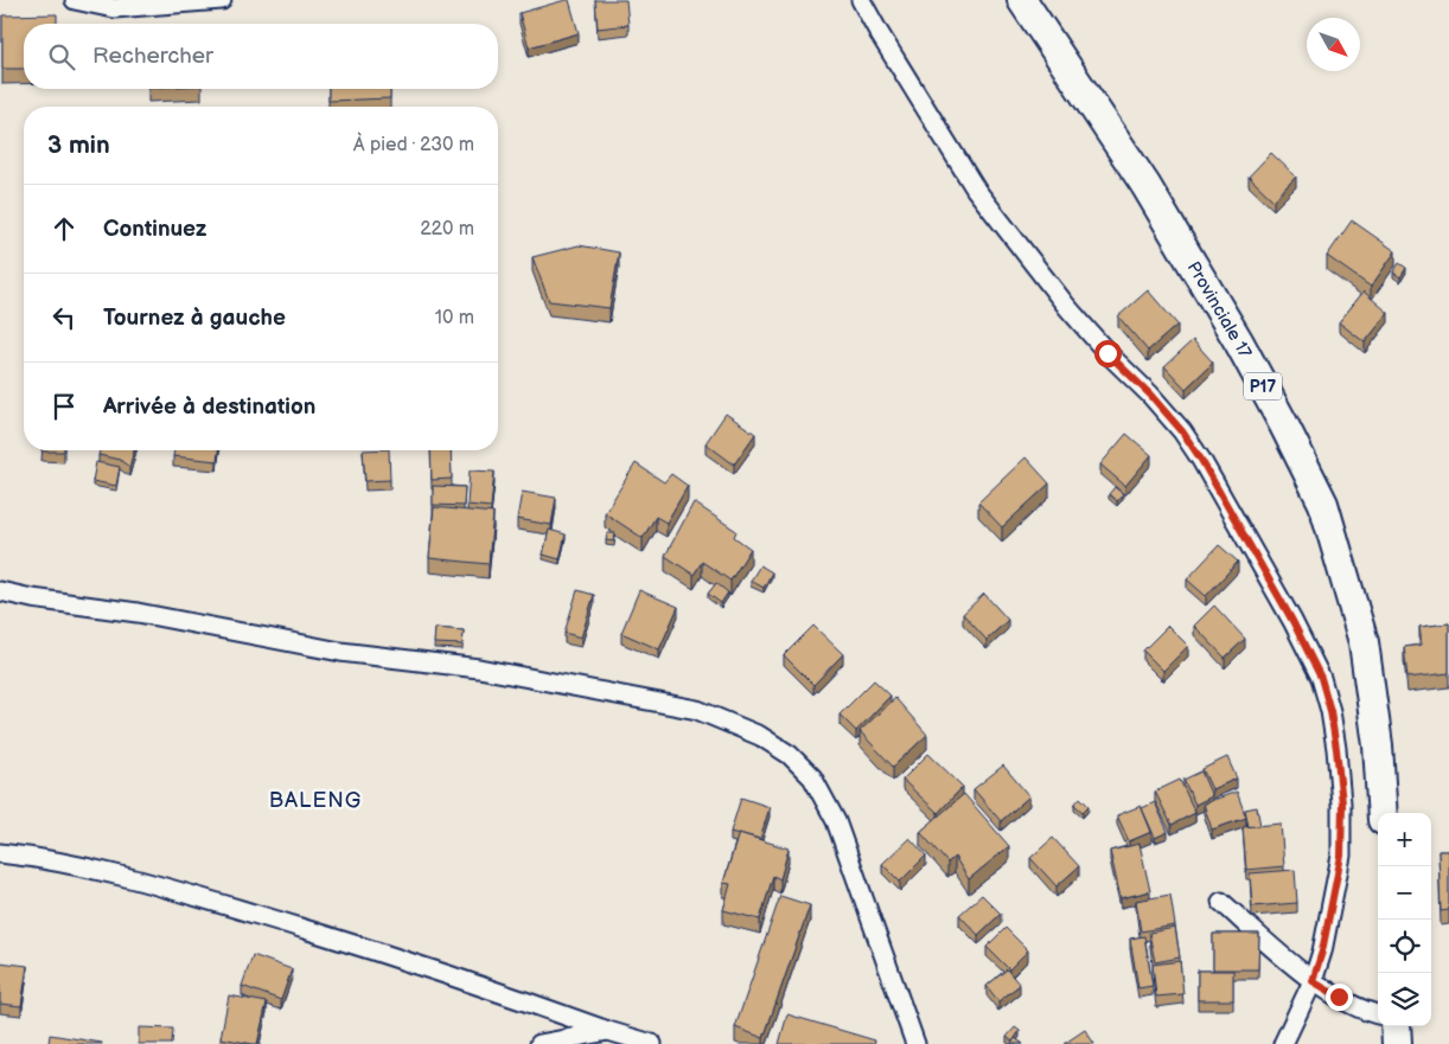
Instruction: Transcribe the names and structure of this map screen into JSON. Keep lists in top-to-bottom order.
{
  "streets": {
    "main road": ["Provinciale 17", "P17"]
  },
  "districts": ["BALENG"],
  "north": "bottom right",
  "page": {
    "search": "Rechercher",
    "heading": ["3 min", "À pied · 230 m"],
    "list": [
      ["Continuez", "220 m"],
      ["Tournez à gauche", "10 m"],
      "Arrivée à destination"
    ],
    "map_buttons": ["+", "−"]
  }
}
